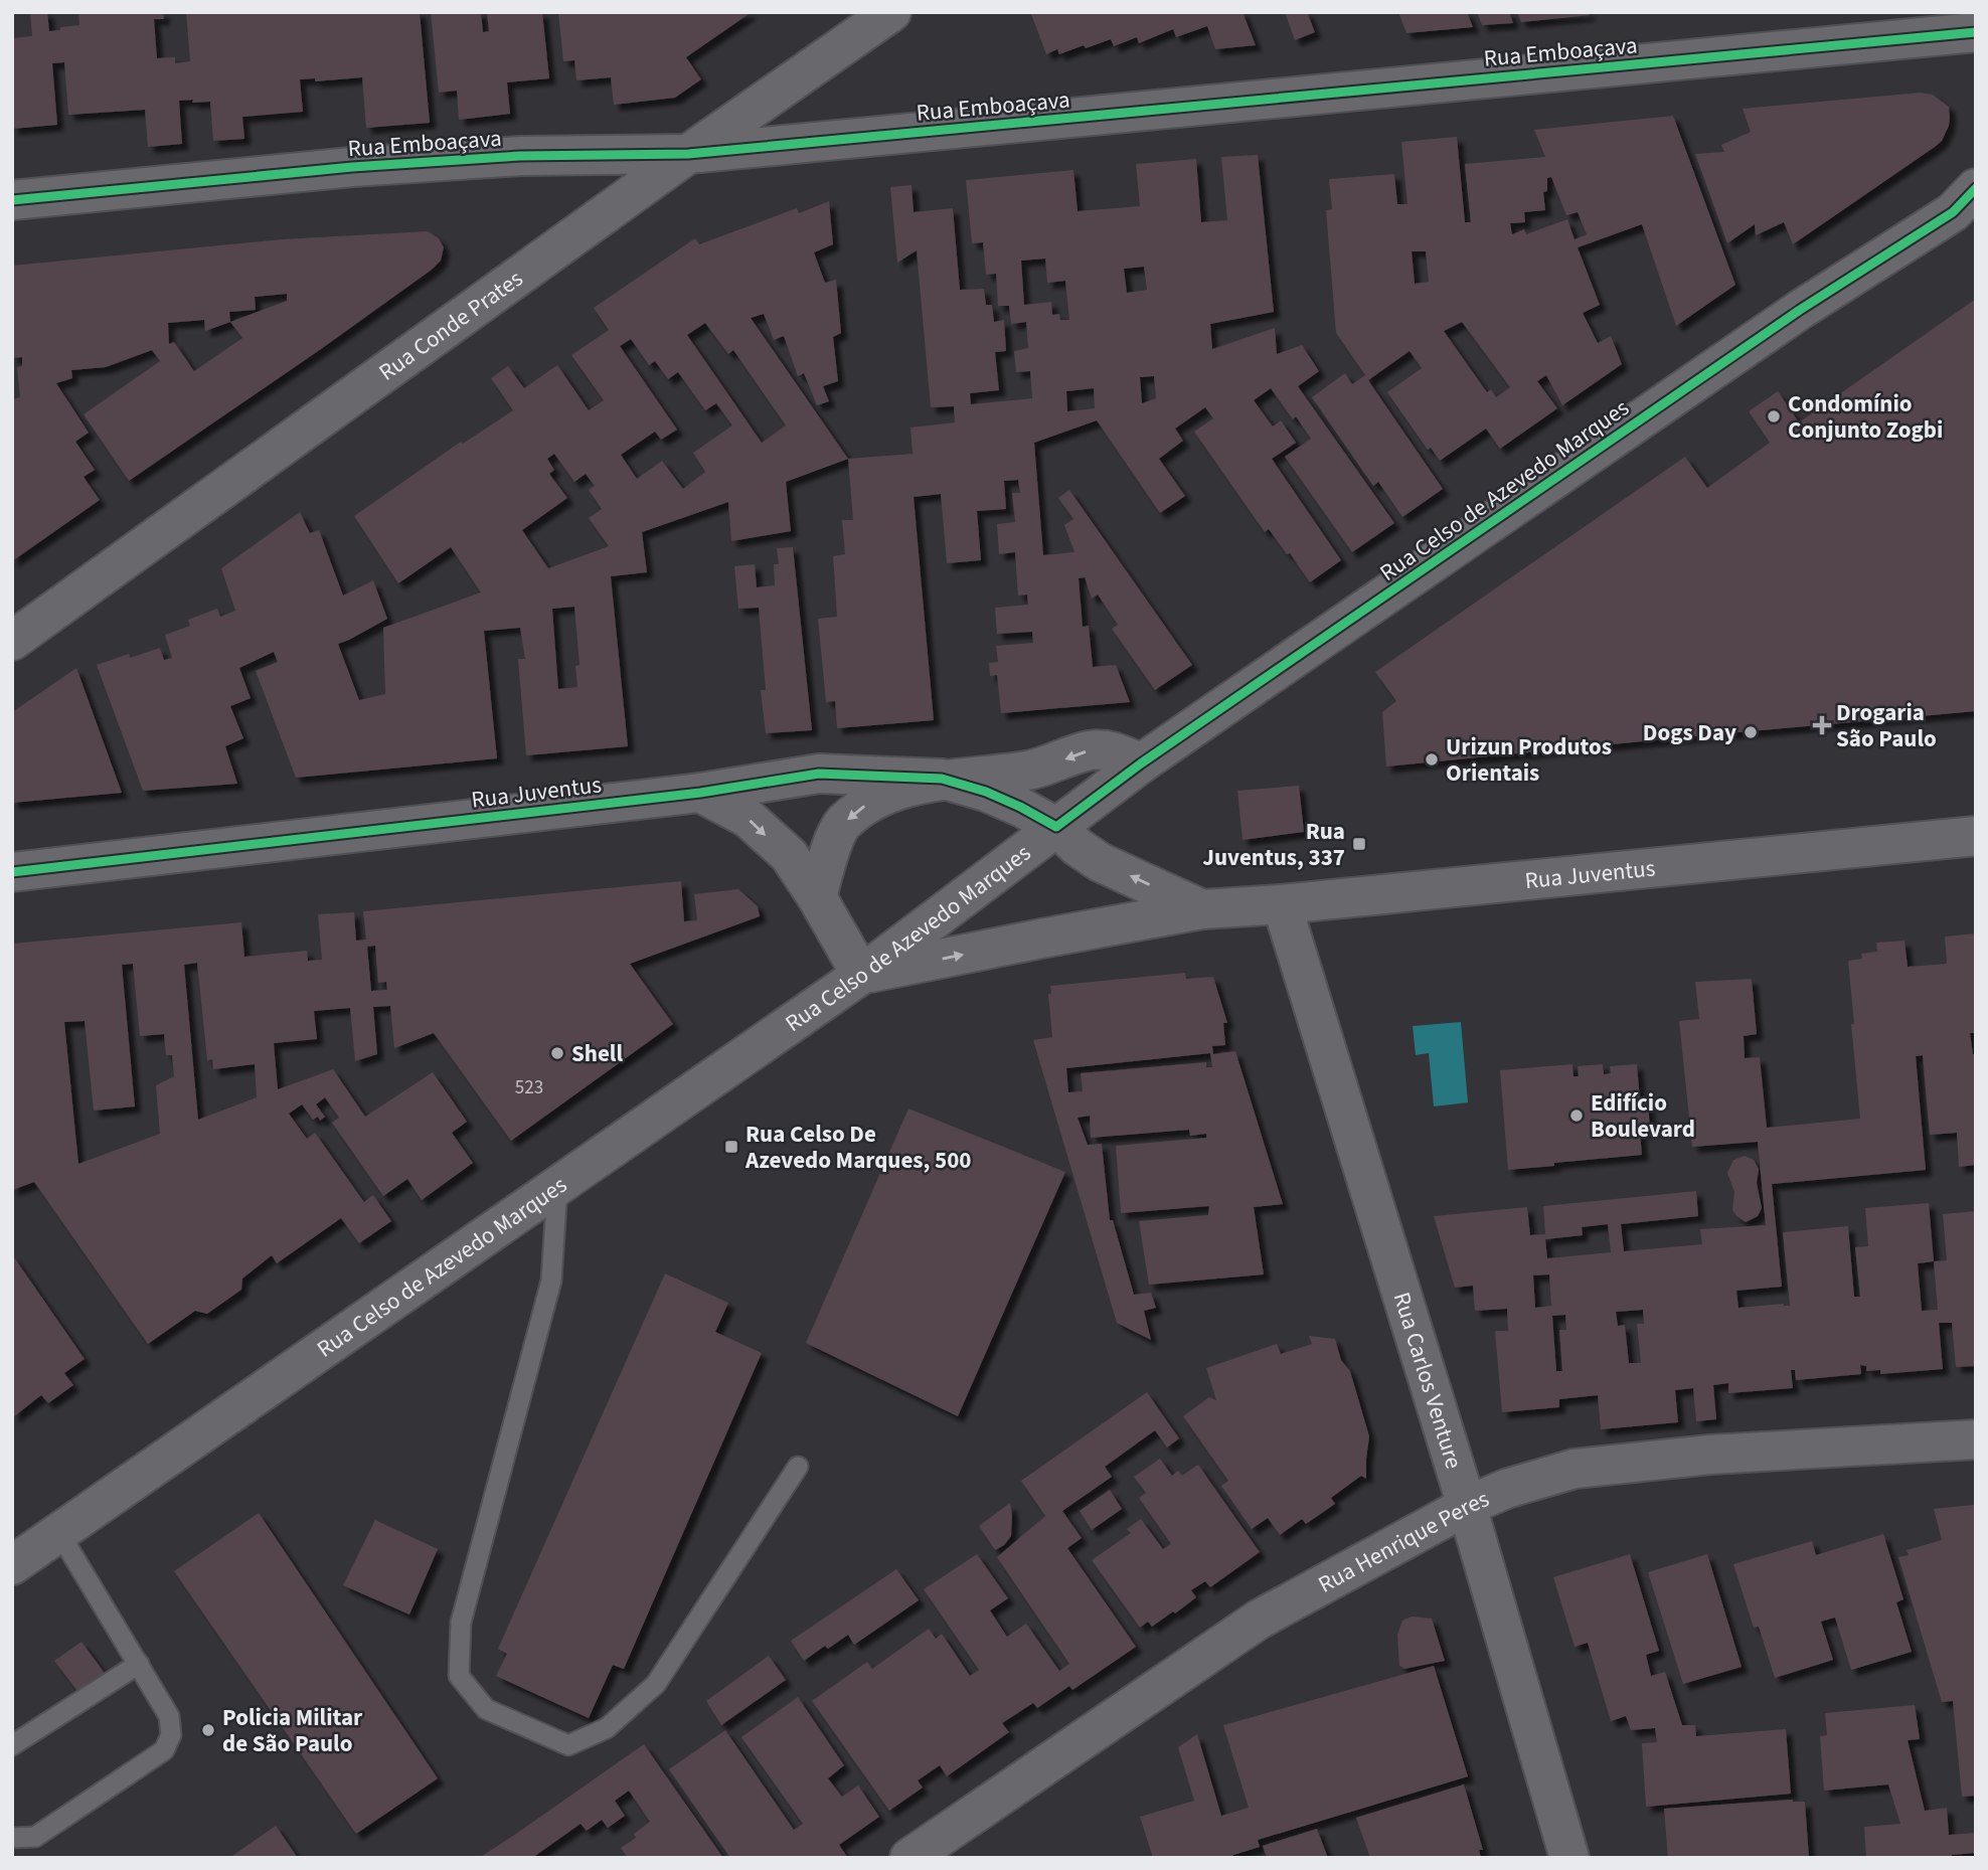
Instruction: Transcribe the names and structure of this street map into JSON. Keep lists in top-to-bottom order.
{
  "streets": {
    "street": [
      "Rua Emboaçava",
      "Rua Conde Prates",
      "Rua Celso de Azevedo Marques",
      "Rua Juventus",
      "Rua Carlos Venture",
      "Rua Henrique Peres"
    ]
  },
  "crossings": [
    ["Rua Emboaçava", "Rua Conde Prates"],
    ["Rua Celso de Azevedo Marques", "Rua Juventus"],
    ["Rua Juventus", "Rua Carlos Venture"],
    ["Rua Carlos Venture", "Rua Henrique Peres"]
  ],
  "places": {
    "other": [
      "Condomínio Conjunto Zogbi",
      "Dogs Day",
      "Urizun Produtos Orientais",
      "Shell",
      "Edifício Boulevard",
      "Policia Militar de São Paulo"
    ],
    "health": ["Drogaria São Paulo"],
    "transit": ["Rua Juventus, 337", "Rua Celso De Azevedo Marques, 500"]
  },
  "house_numbers": ["523"]
}
